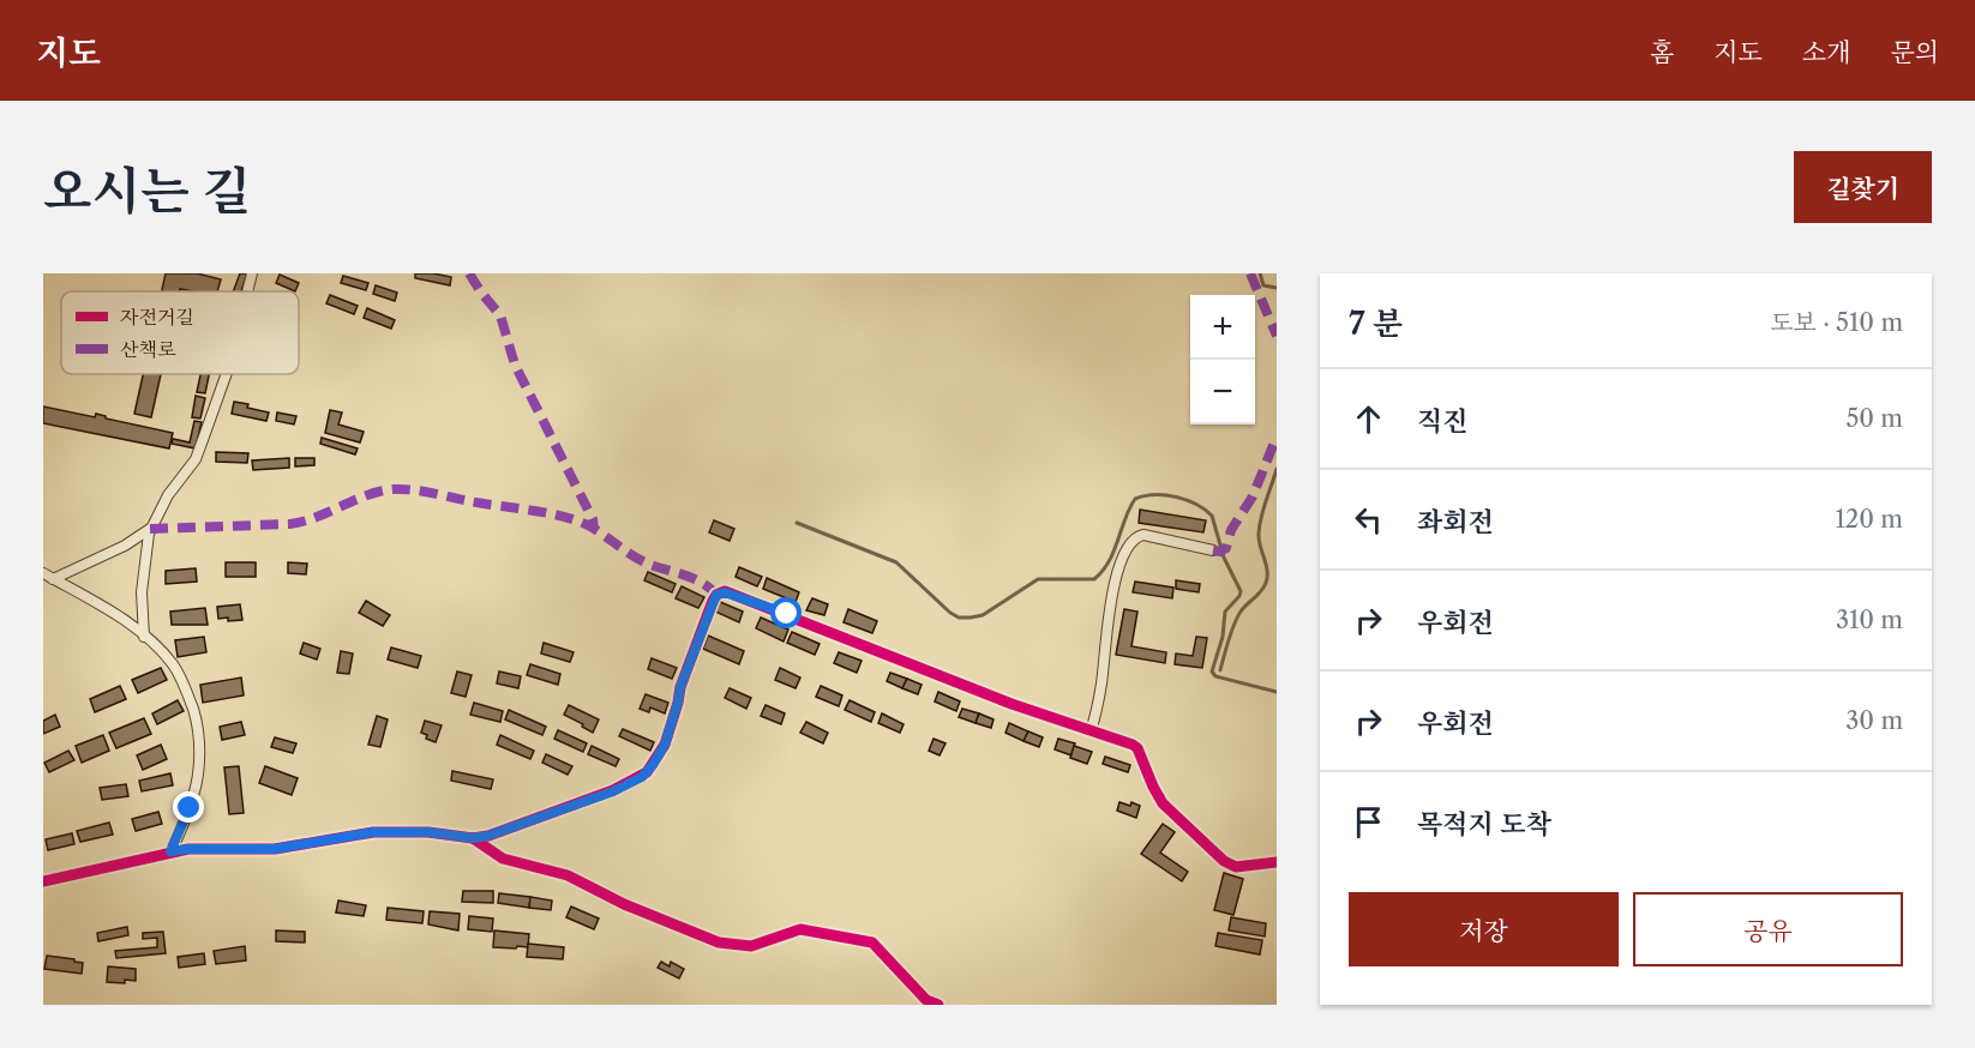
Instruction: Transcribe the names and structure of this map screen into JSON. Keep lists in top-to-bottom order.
{
  "legend": ["자전거길", "산책로"],
  "page": {
    "header": "지도",
    "nav": [
      "홈",
      "지도",
      "소개",
      "문의"
    ],
    "title": "오시는 길",
    "buttons": [
      "길찾기",
      ["저장", "공유"]
    ],
    "heading": ["7 분", "도보 · 510 m"],
    "map_buttons": ["+", "−"],
    "list": [
      ["직진", "50 m"],
      ["좌회전", "120 m"],
      ["우회전", "310 m"],
      ["우회전", "30 m"],
      "목적지 도착"
    ]
  }
}
